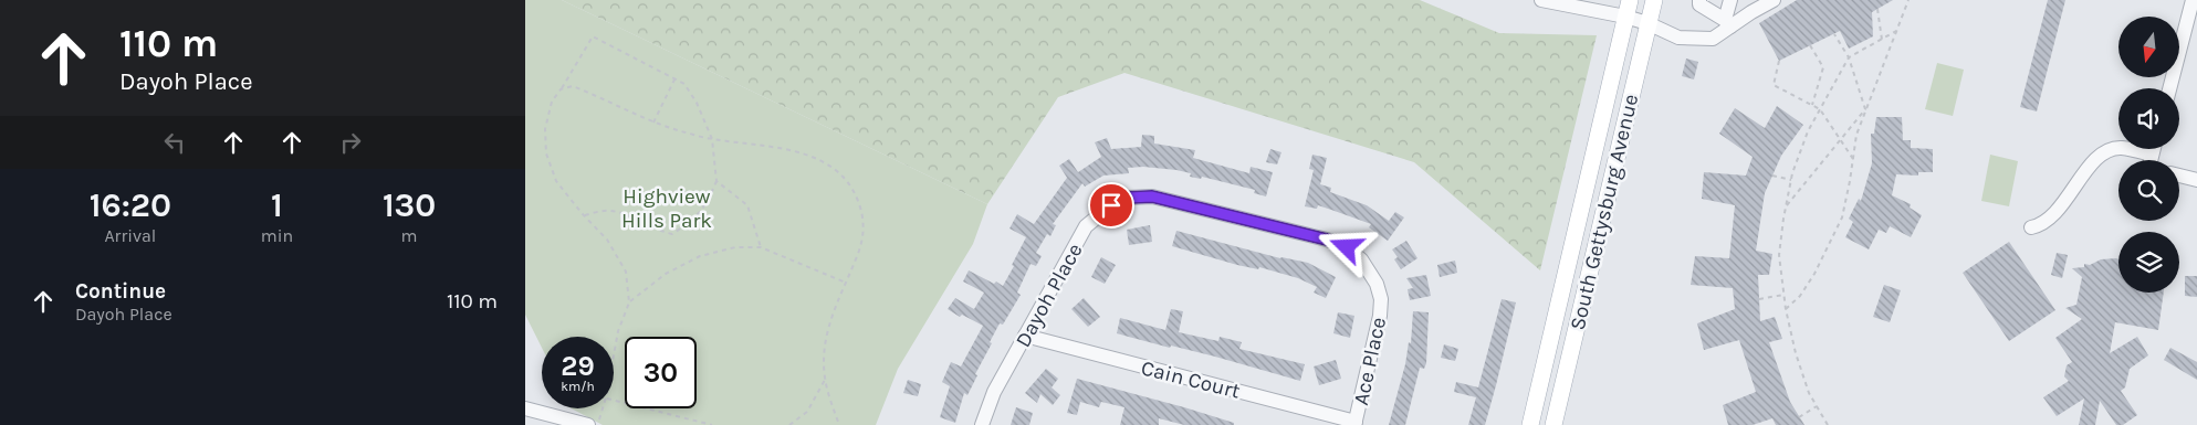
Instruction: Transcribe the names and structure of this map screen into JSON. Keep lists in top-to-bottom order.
{
  "streets": {
    "main road": ["South Gettysburg Avenue"],
    "street": ["Dayoh Place", "Ace Place", "Cain Court"]
  },
  "crossings": [
    ["Dayoh Place", "Ace Place"],
    ["Dayoh Place", "Cain Court"],
    ["Ace Place", "Cain Court"]
  ],
  "parks": ["Highview Hills Park"],
  "north": "bottom",
  "page": {
    "turn": ["110 m", "Dayoh Place"],
    "eta": [
      "16:20",
      "Arrival",
      "1",
      "min",
      "130",
      "m"
    ],
    "list": [
      {
        "name": "Continue",
        "note": "Dayoh Place",
        "value": "110 m"
      }
    ],
    "speed": "29 km/h",
    "limit": "30"
  }
}
